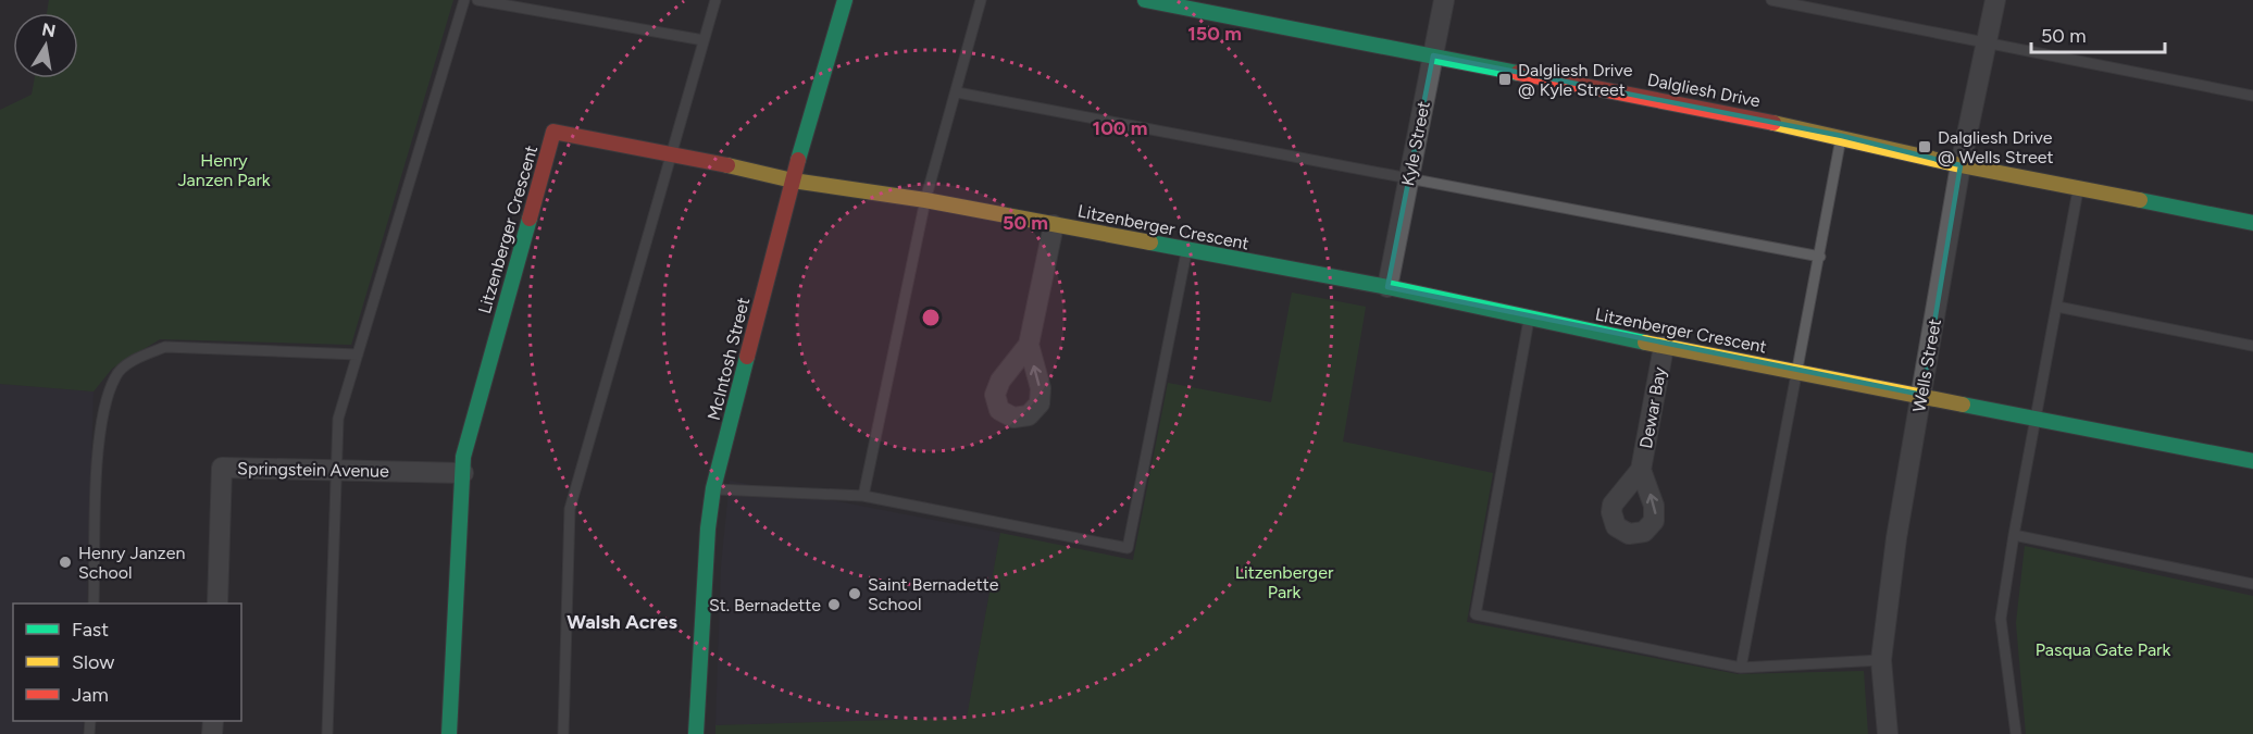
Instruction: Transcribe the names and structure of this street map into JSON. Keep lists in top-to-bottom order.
{
  "streets": {
    "street": [
      "Dalgliesh Drive",
      "Kyle Street",
      "Litzenberger Crescent",
      "McIntosh Street",
      "Wells Street",
      "Dewar Bay",
      "Springstein Avenue"
    ]
  },
  "crossings": [
    ["Dalgliesh Drive", "Kyle Street"],
    ["Dalgliesh Drive", "Wells Street"],
    ["Kyle Street", "Litzenberger Crescent"],
    ["Litzenberger Crescent", "McIntosh Street"],
    ["Litzenberger Crescent", "Wells Street"],
    ["Litzenberger Crescent", "Dewar Bay"],
    ["Litzenberger Crescent", "Springstein Avenue"]
  ],
  "districts": ["Walsh Acres"],
  "parks": ["Henry Janzen Park", "Litzenberger Park", "Pasqua Gate Park"],
  "places": {
    "transit": ["Dalgliesh Drive @ Kyle Street", "Dalgliesh Drive @ Wells Street"],
    "other": ["Henry Janzen School", "Saint Bernadette School", "St. Bernadette"]
  },
  "legend": ["Fast", "Slow", "Jam"],
  "scale_bar": "50 m",
  "north": "top",
  "rings": ["150 m", "100 m", "50 m"]
}
